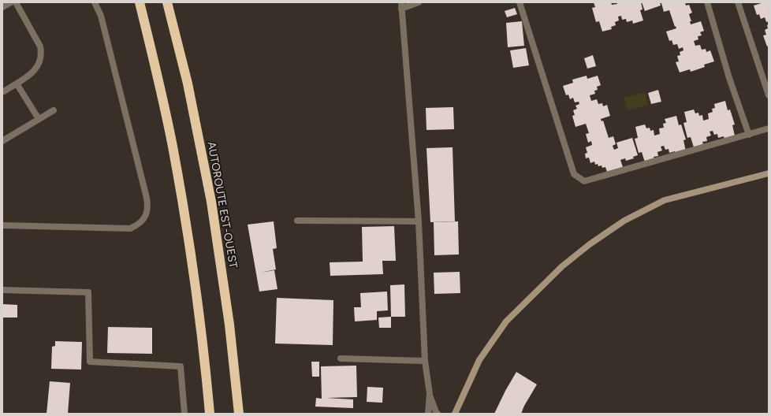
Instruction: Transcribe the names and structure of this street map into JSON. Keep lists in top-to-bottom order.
{
  "streets": {
    "highway": ["AUTOROUTE EST-OUEST"]
  }
}
